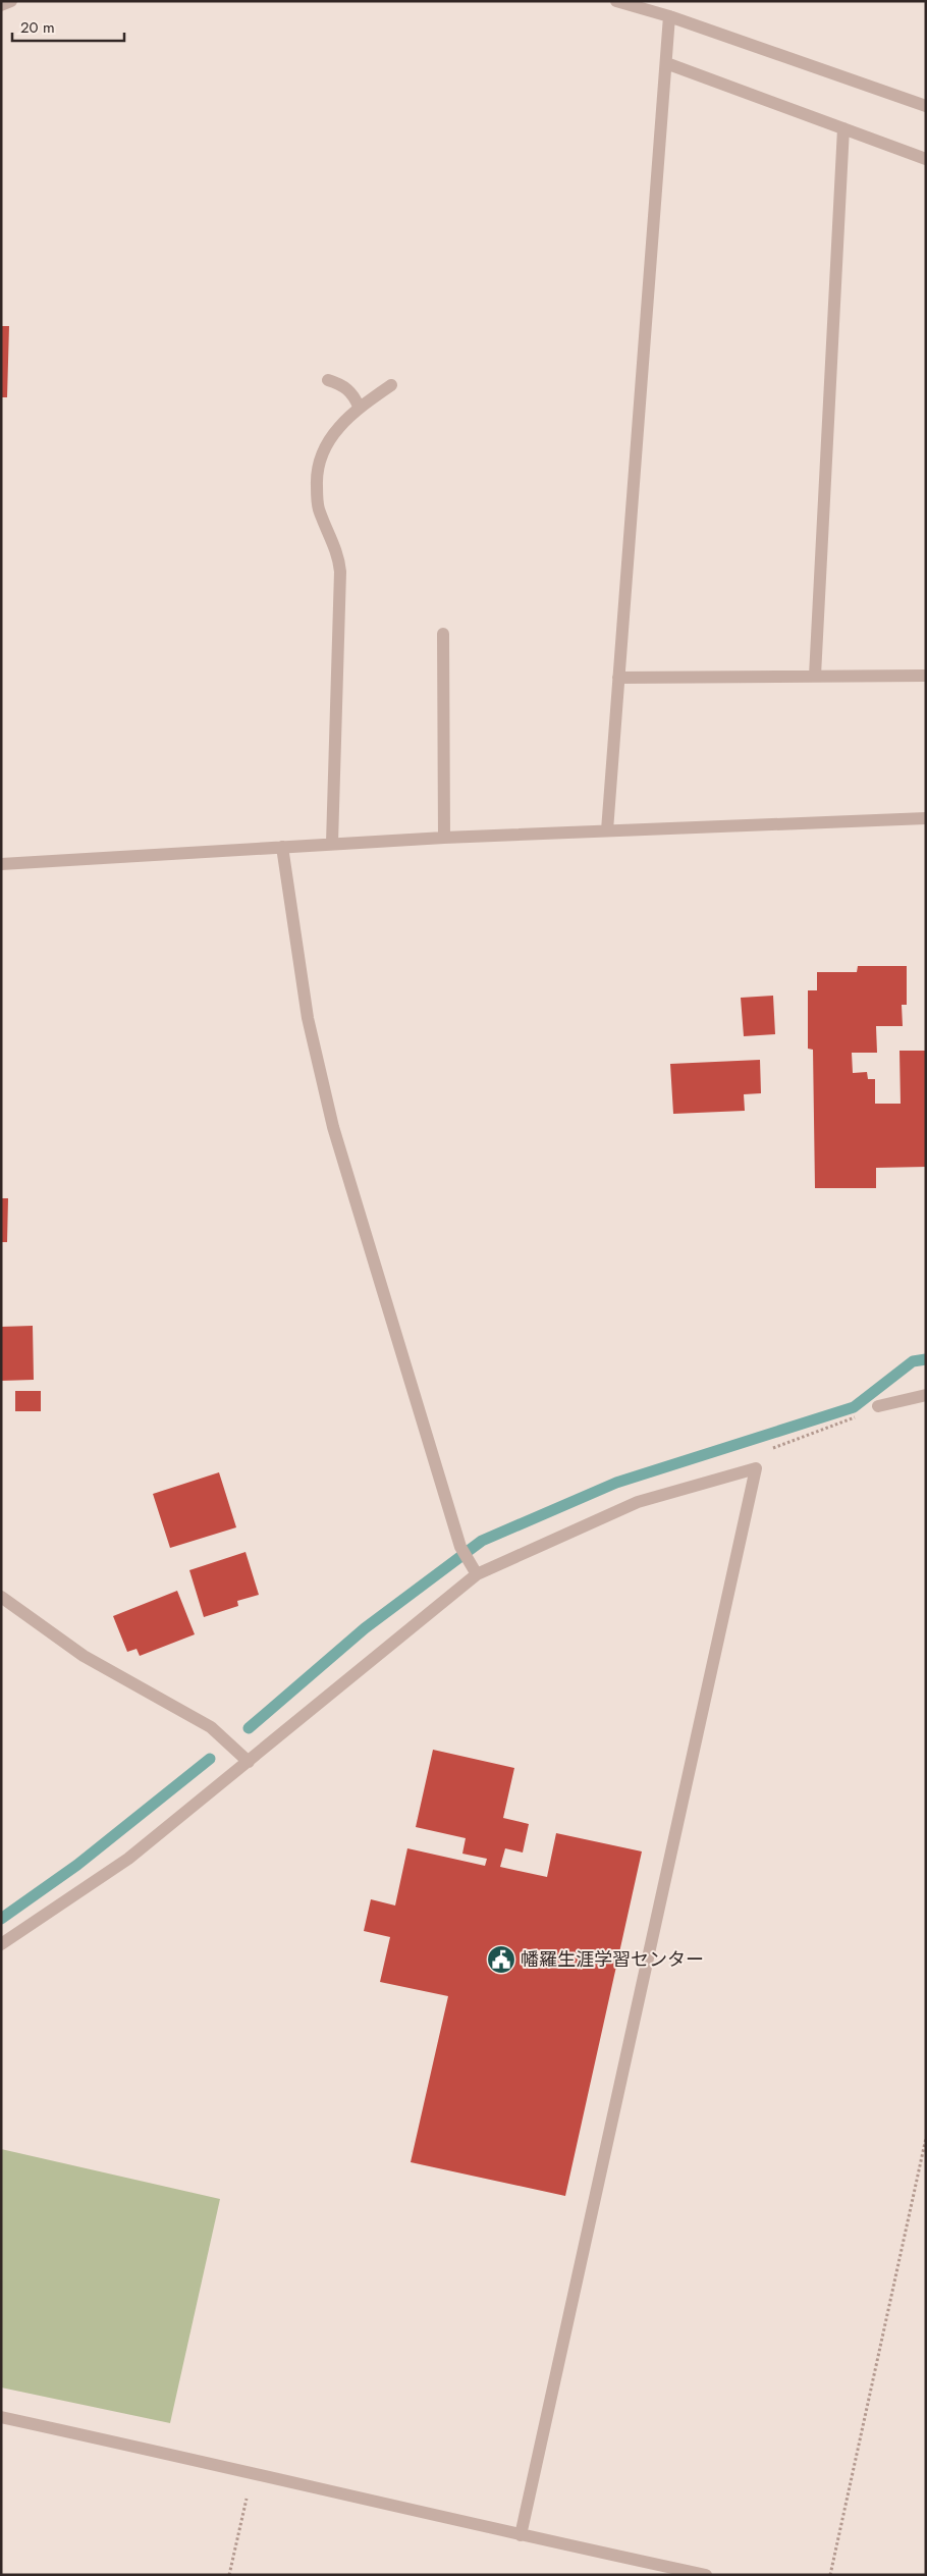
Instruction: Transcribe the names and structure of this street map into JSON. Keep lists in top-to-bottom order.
{
  "places": {
    "public building": ["幡羅生涯学習センター"]
  },
  "scale_bar": "20 m"
}
